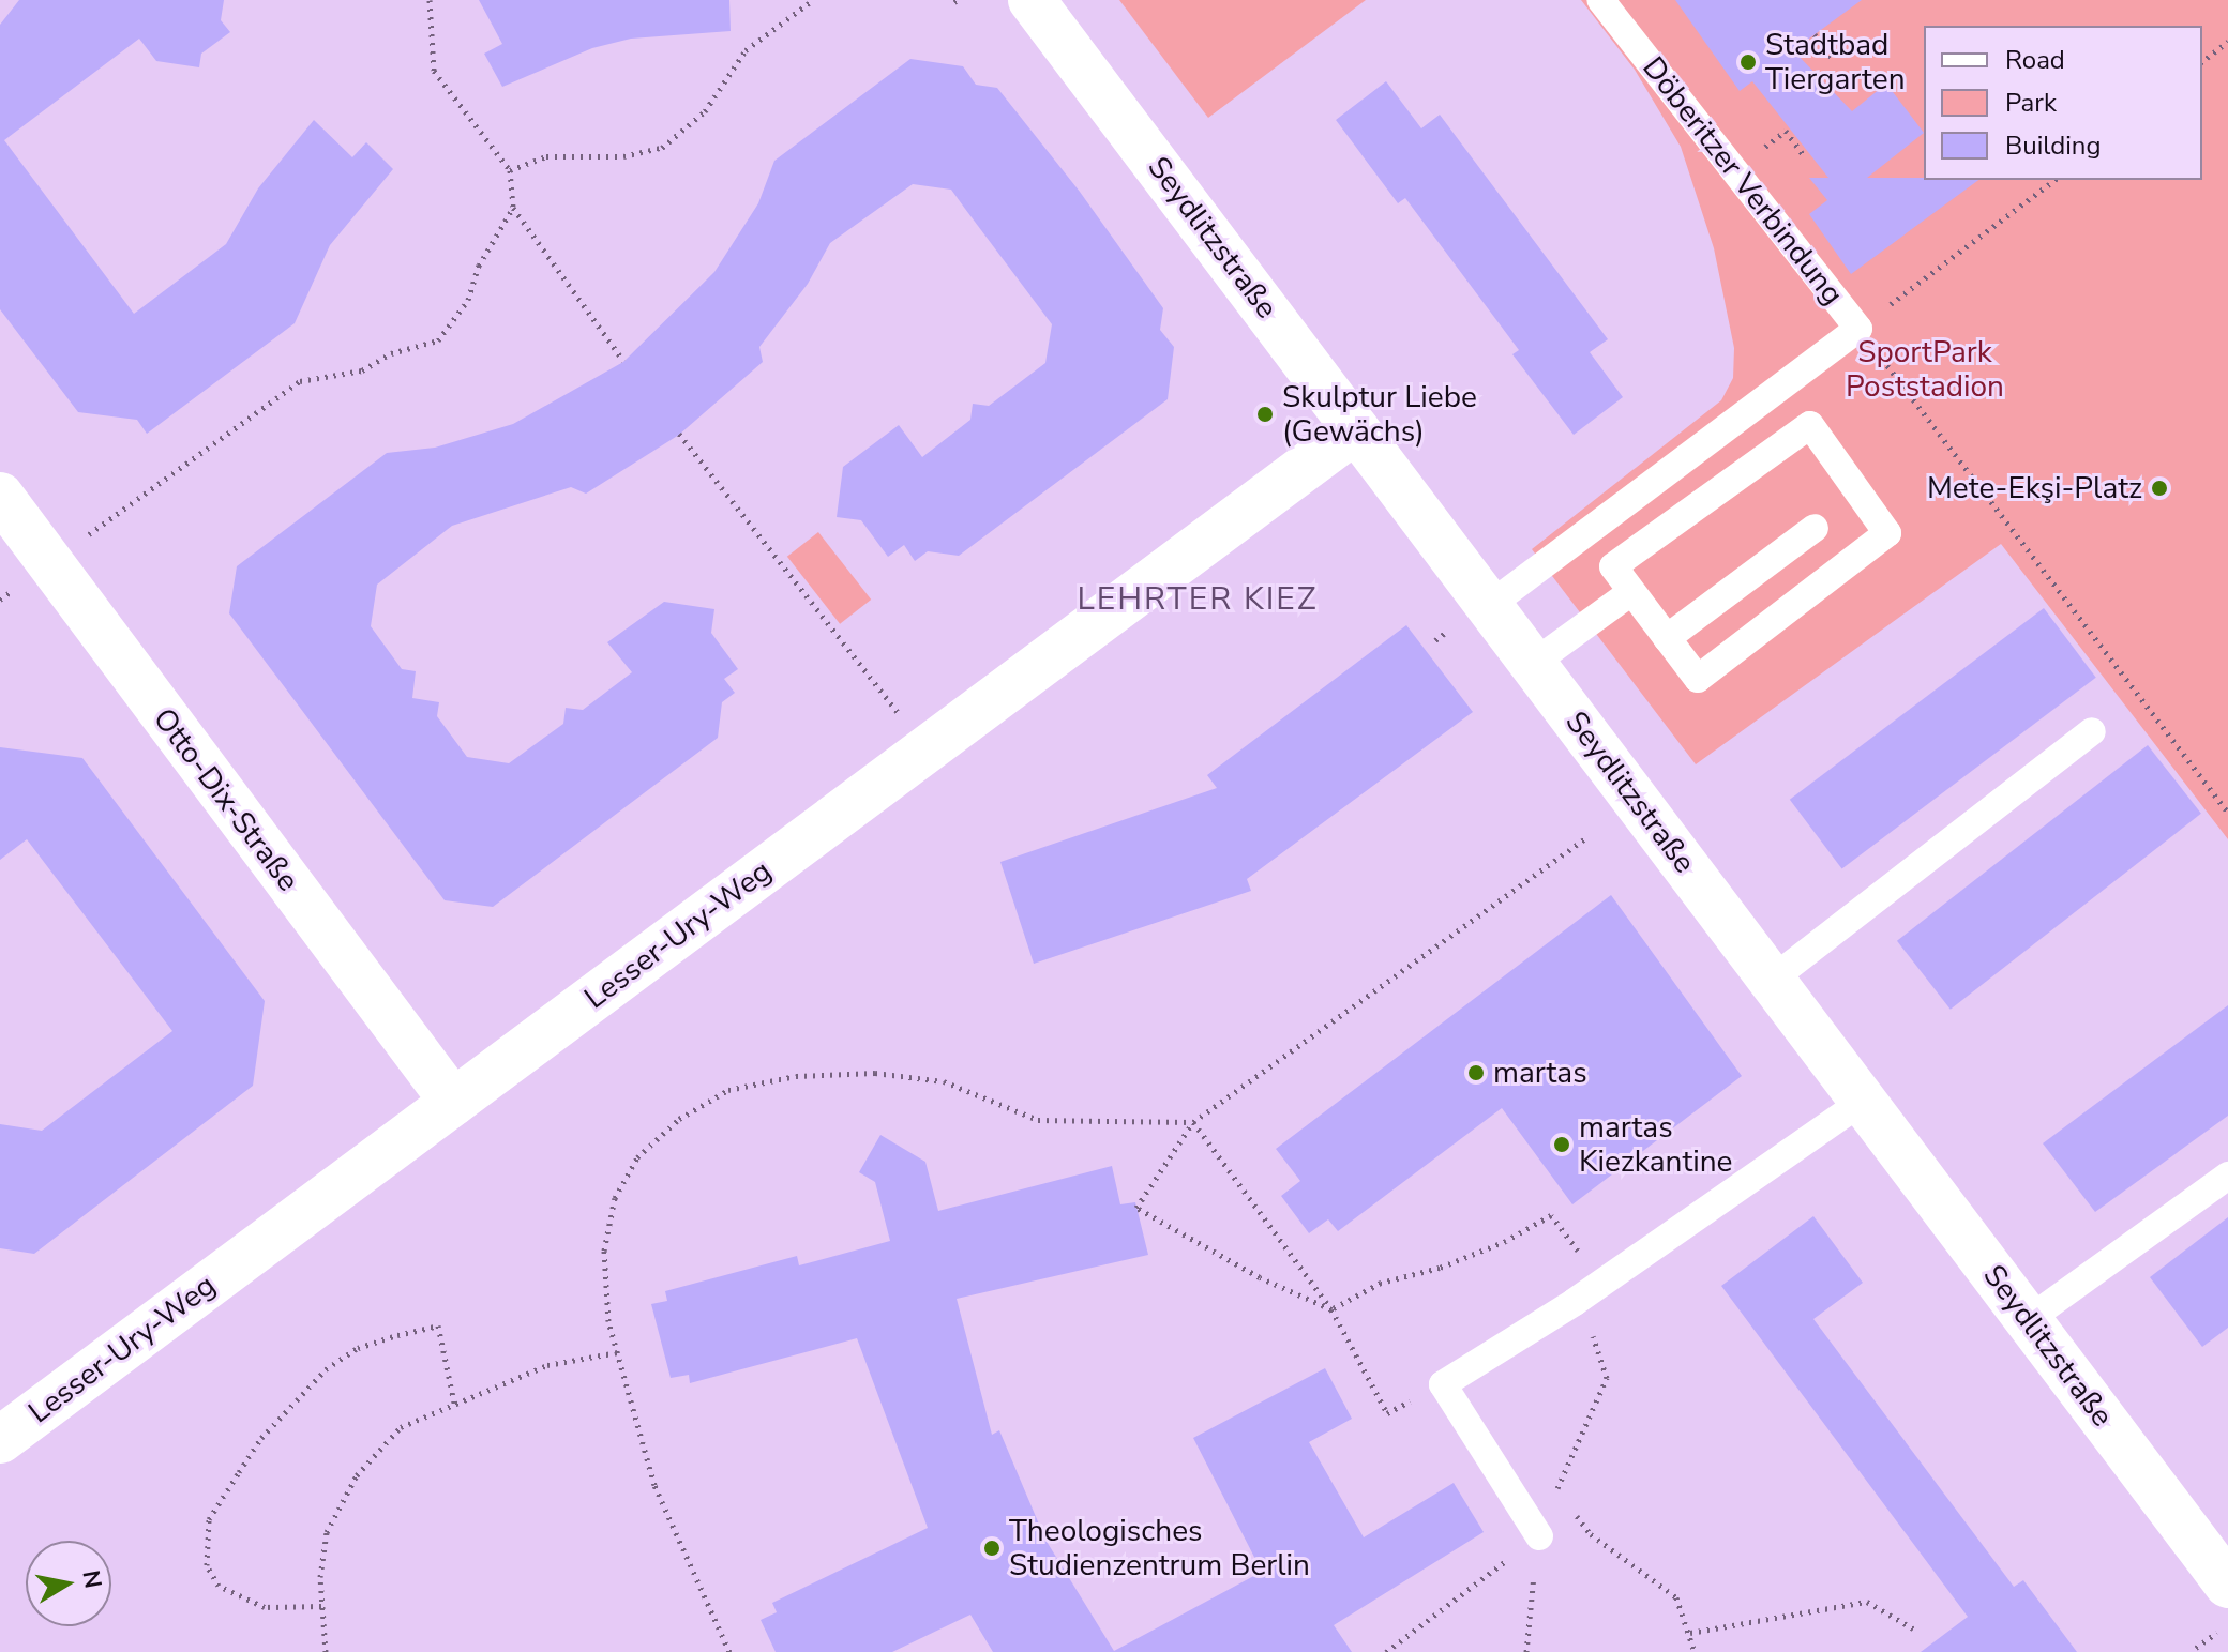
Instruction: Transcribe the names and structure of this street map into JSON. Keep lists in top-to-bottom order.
{
  "streets": {
    "street": ["Seydlitzstraße", "Otto-Dix-Straße", "Lesser-Ury-Weg"],
    "lane": ["Döberitzer Verbindung"]
  },
  "crossings": [
    ["Seydlitzstraße", "Lesser-Ury-Weg"],
    ["Otto-Dix-Straße", "Lesser-Ury-Weg"]
  ],
  "districts": ["LEHRTER KIEZ"],
  "parks": ["SportPark Poststadion"],
  "places": [
    "Stadtbad Tiergarten",
    "Skulptur Liebe (Gewächs)",
    "Mete-Ekşi-Platz",
    "martas",
    "martas Kiezkantine",
    "Theologisches Studienzentrum Berlin"
  ],
  "legend": ["Road", "Park", "Building"],
  "north": "right"
}
